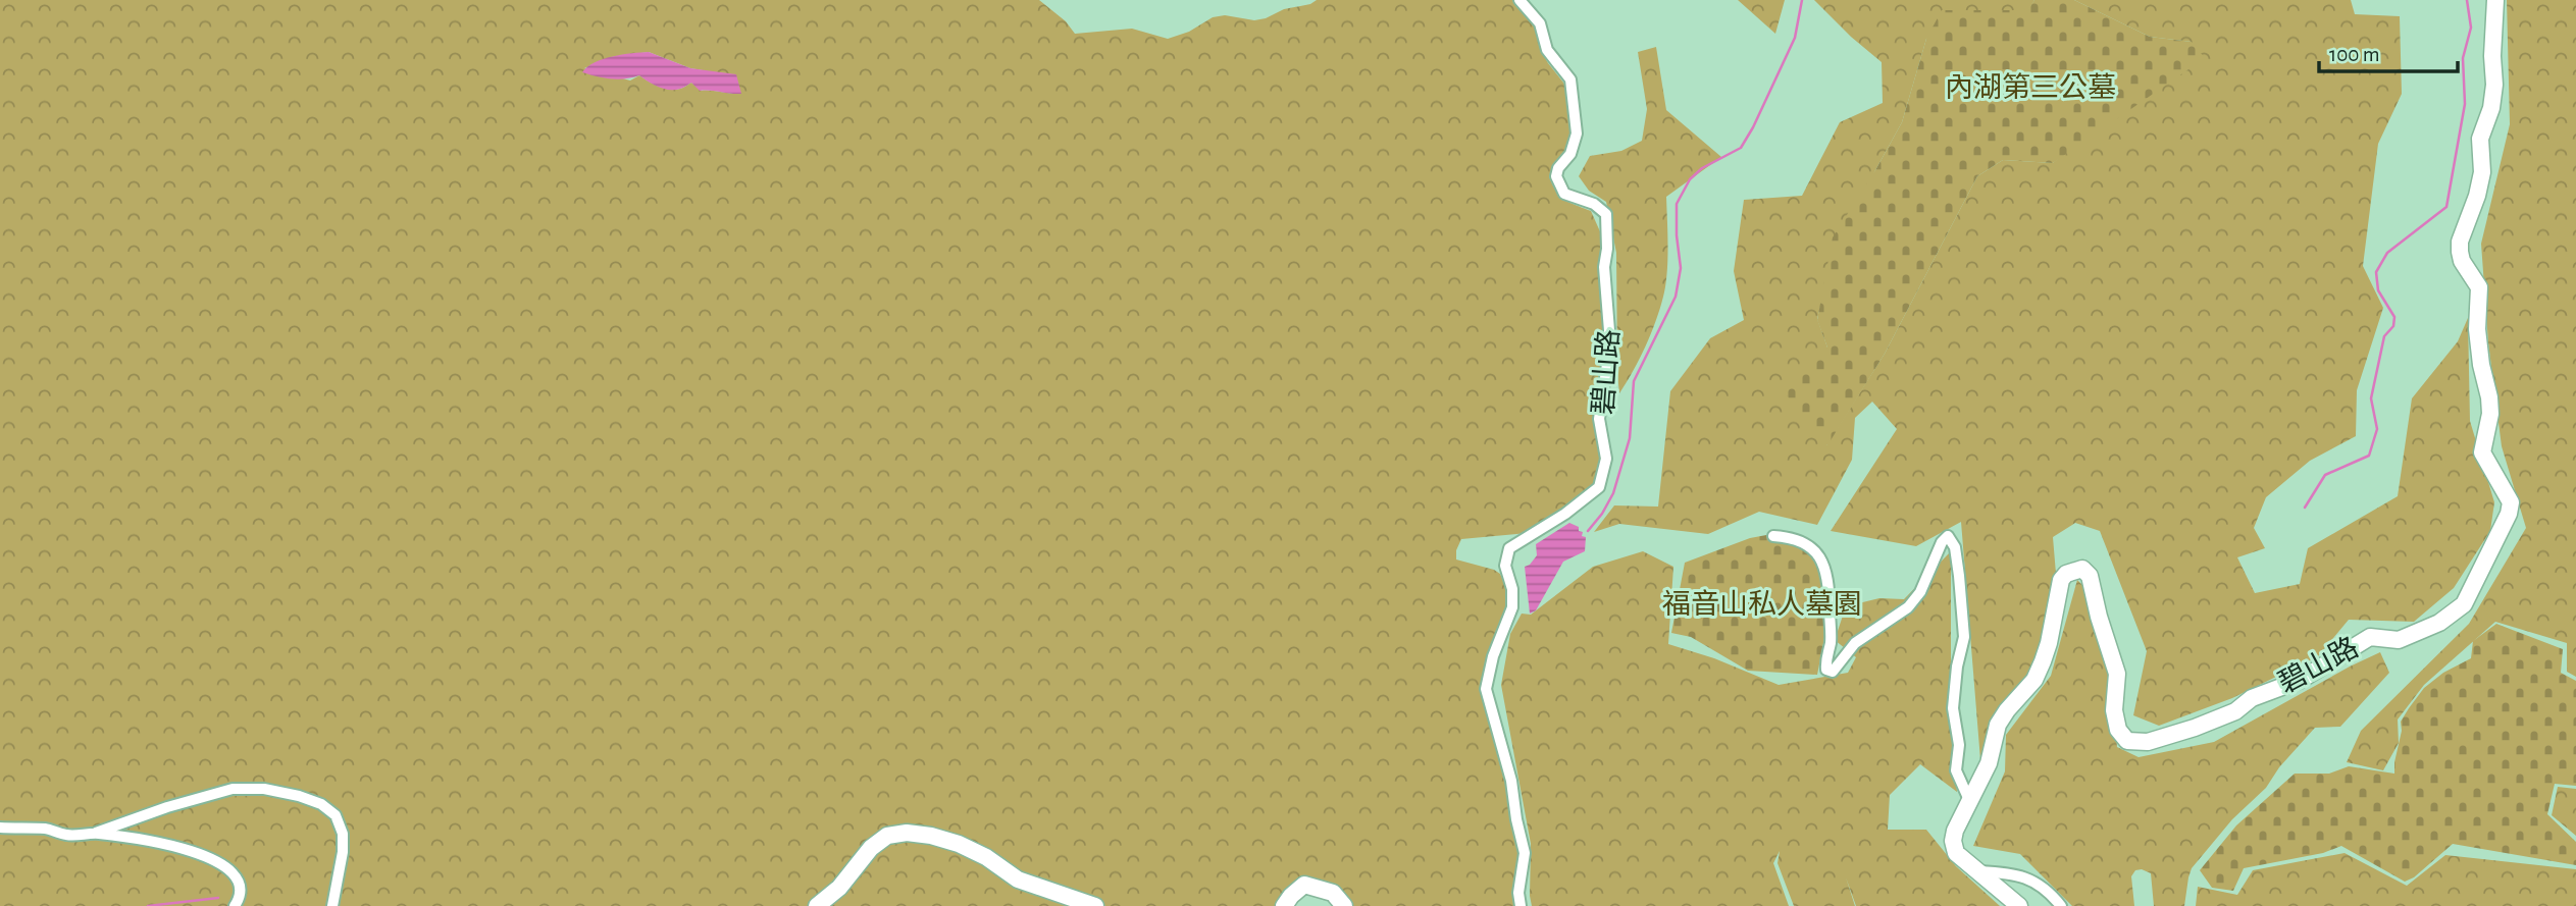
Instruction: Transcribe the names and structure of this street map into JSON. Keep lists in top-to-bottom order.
{
  "streets": {
    "street": ["碧山路"]
  },
  "parks": ["內湖第三公墓", "福音山私人墓園"],
  "scale_bar": "100 m"
}
